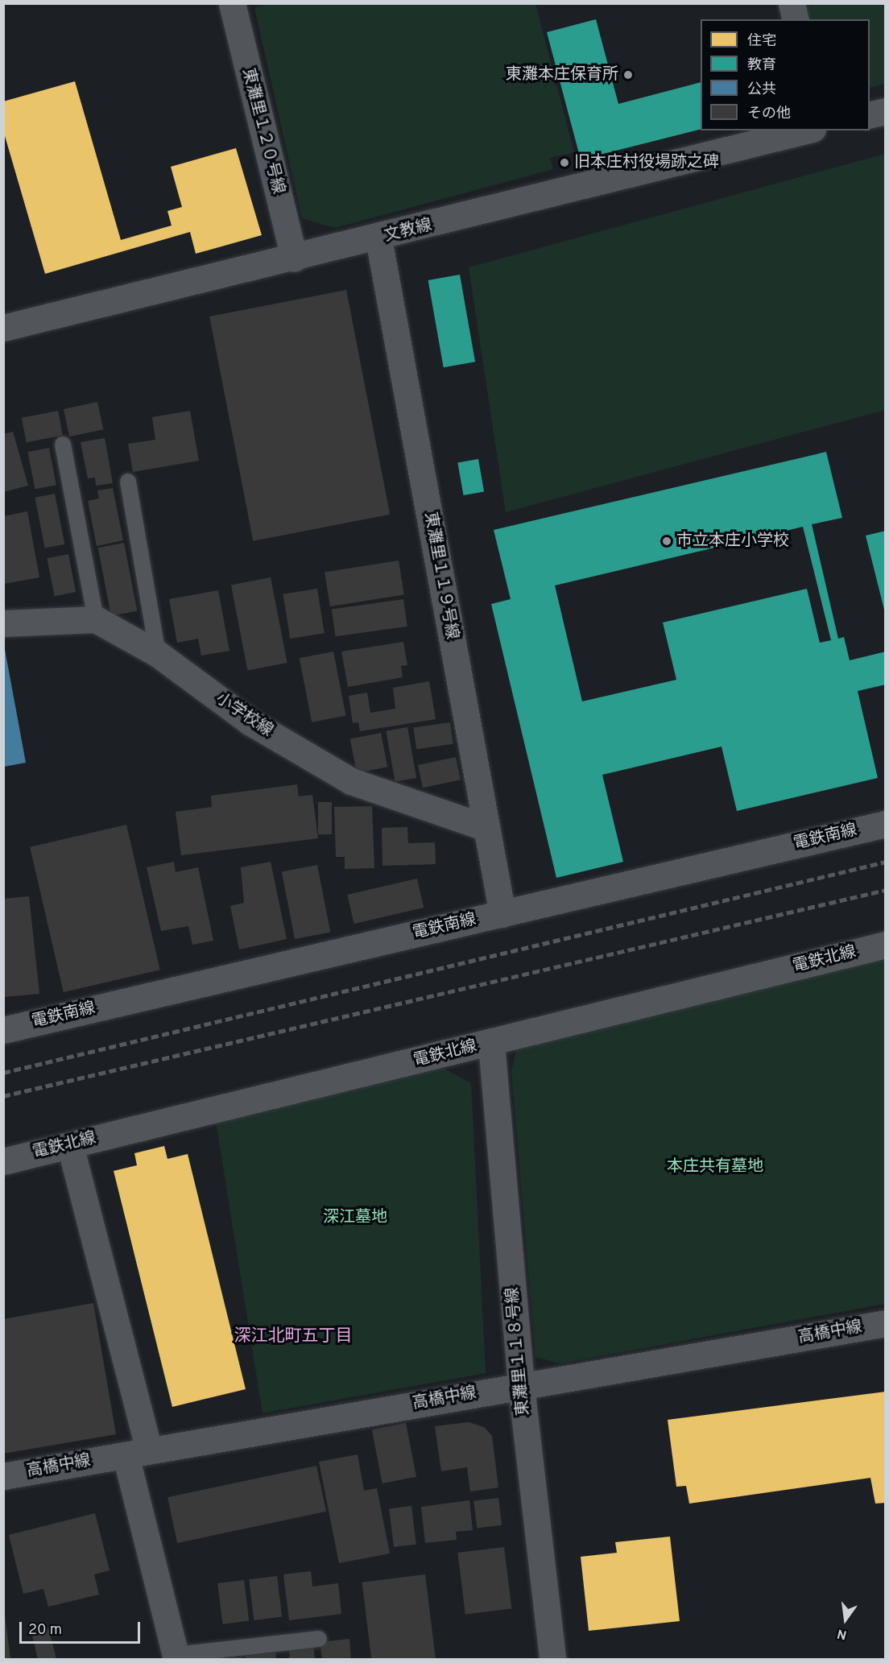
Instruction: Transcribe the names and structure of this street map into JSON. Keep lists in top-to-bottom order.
{
  "streets": {
    "street": [
      "東灘里１２０号線",
      "文教線",
      "東灘里１１９号線",
      "小学校線",
      "電鉄南線",
      "電鉄北線",
      "高橋中線",
      "東灘里１１８号線"
    ]
  },
  "crossings": [
    ["東灘里１２０号線", "文教線"],
    ["文教線", "東灘里１１９号線"],
    ["東灘里１１９号線", "小学校線"],
    ["東灘里１１９号線", "電鉄南線"],
    ["電鉄北線", "東灘里１１８号線"],
    ["高橋中線", "東灘里１１８号線"]
  ],
  "districts": ["深江北町五丁目"],
  "parks": ["本庄共有墓地", "深江墓地"],
  "places": ["東灘本庄保育所", "旧本庄村役場跡之碑", "市立本庄小学校"],
  "legend": [
    "住宅",
    "教育",
    "公共",
    "その他"
  ],
  "scale_bar": "20 m",
  "north": "bottom"
}
